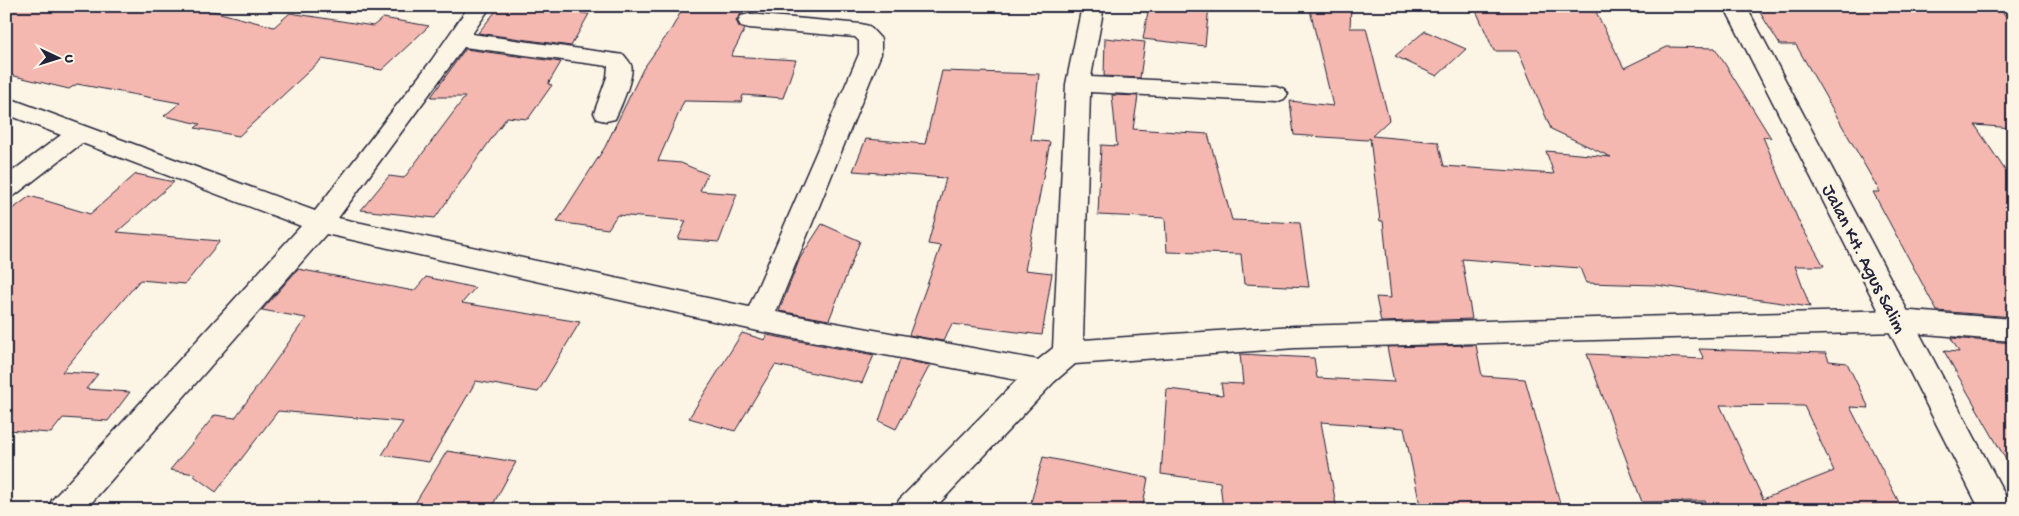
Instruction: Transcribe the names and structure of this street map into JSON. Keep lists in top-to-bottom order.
{
  "streets": {
    "street": ["Jalan KH. Agus Salim"]
  },
  "north": "right"
}
